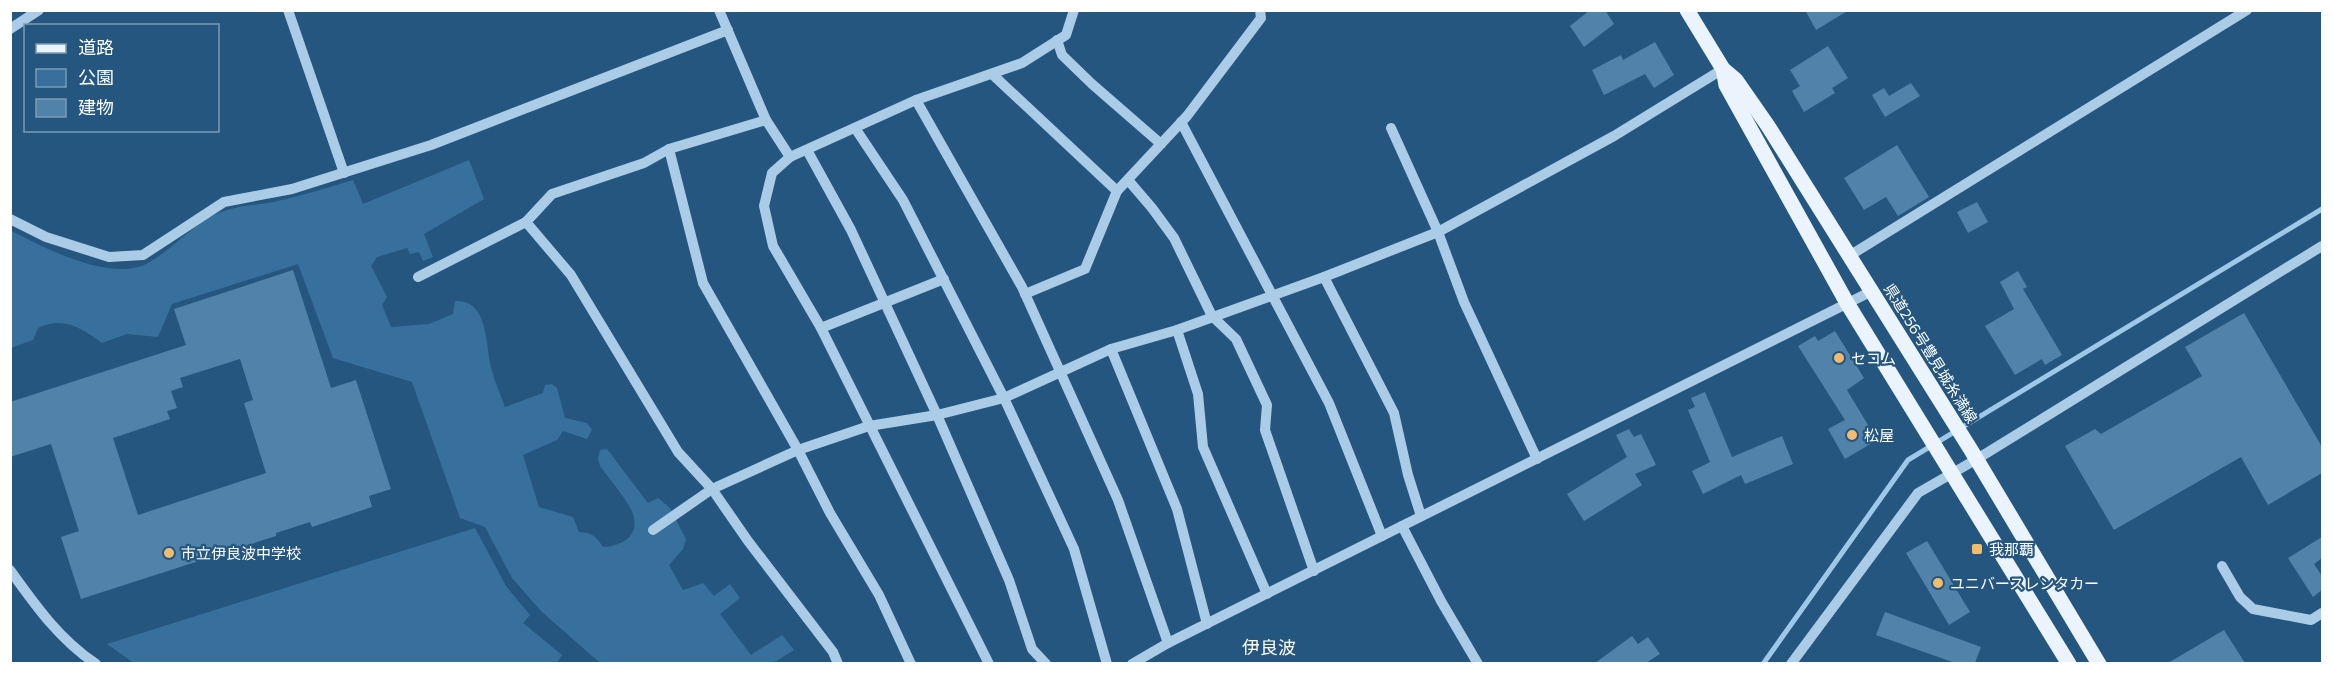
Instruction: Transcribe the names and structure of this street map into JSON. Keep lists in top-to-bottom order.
{
  "streets": {
    "main road": ["県道256号豊見城糸満線"]
  },
  "districts": ["伊良波"],
  "places": {
    "other": [
      "セコム",
      "松屋",
      "市立伊良波中学校",
      "ユニバースレンタカー"
    ],
    "transit": ["我那覇"]
  },
  "legend": ["道路", "公園", "建物"]
}
